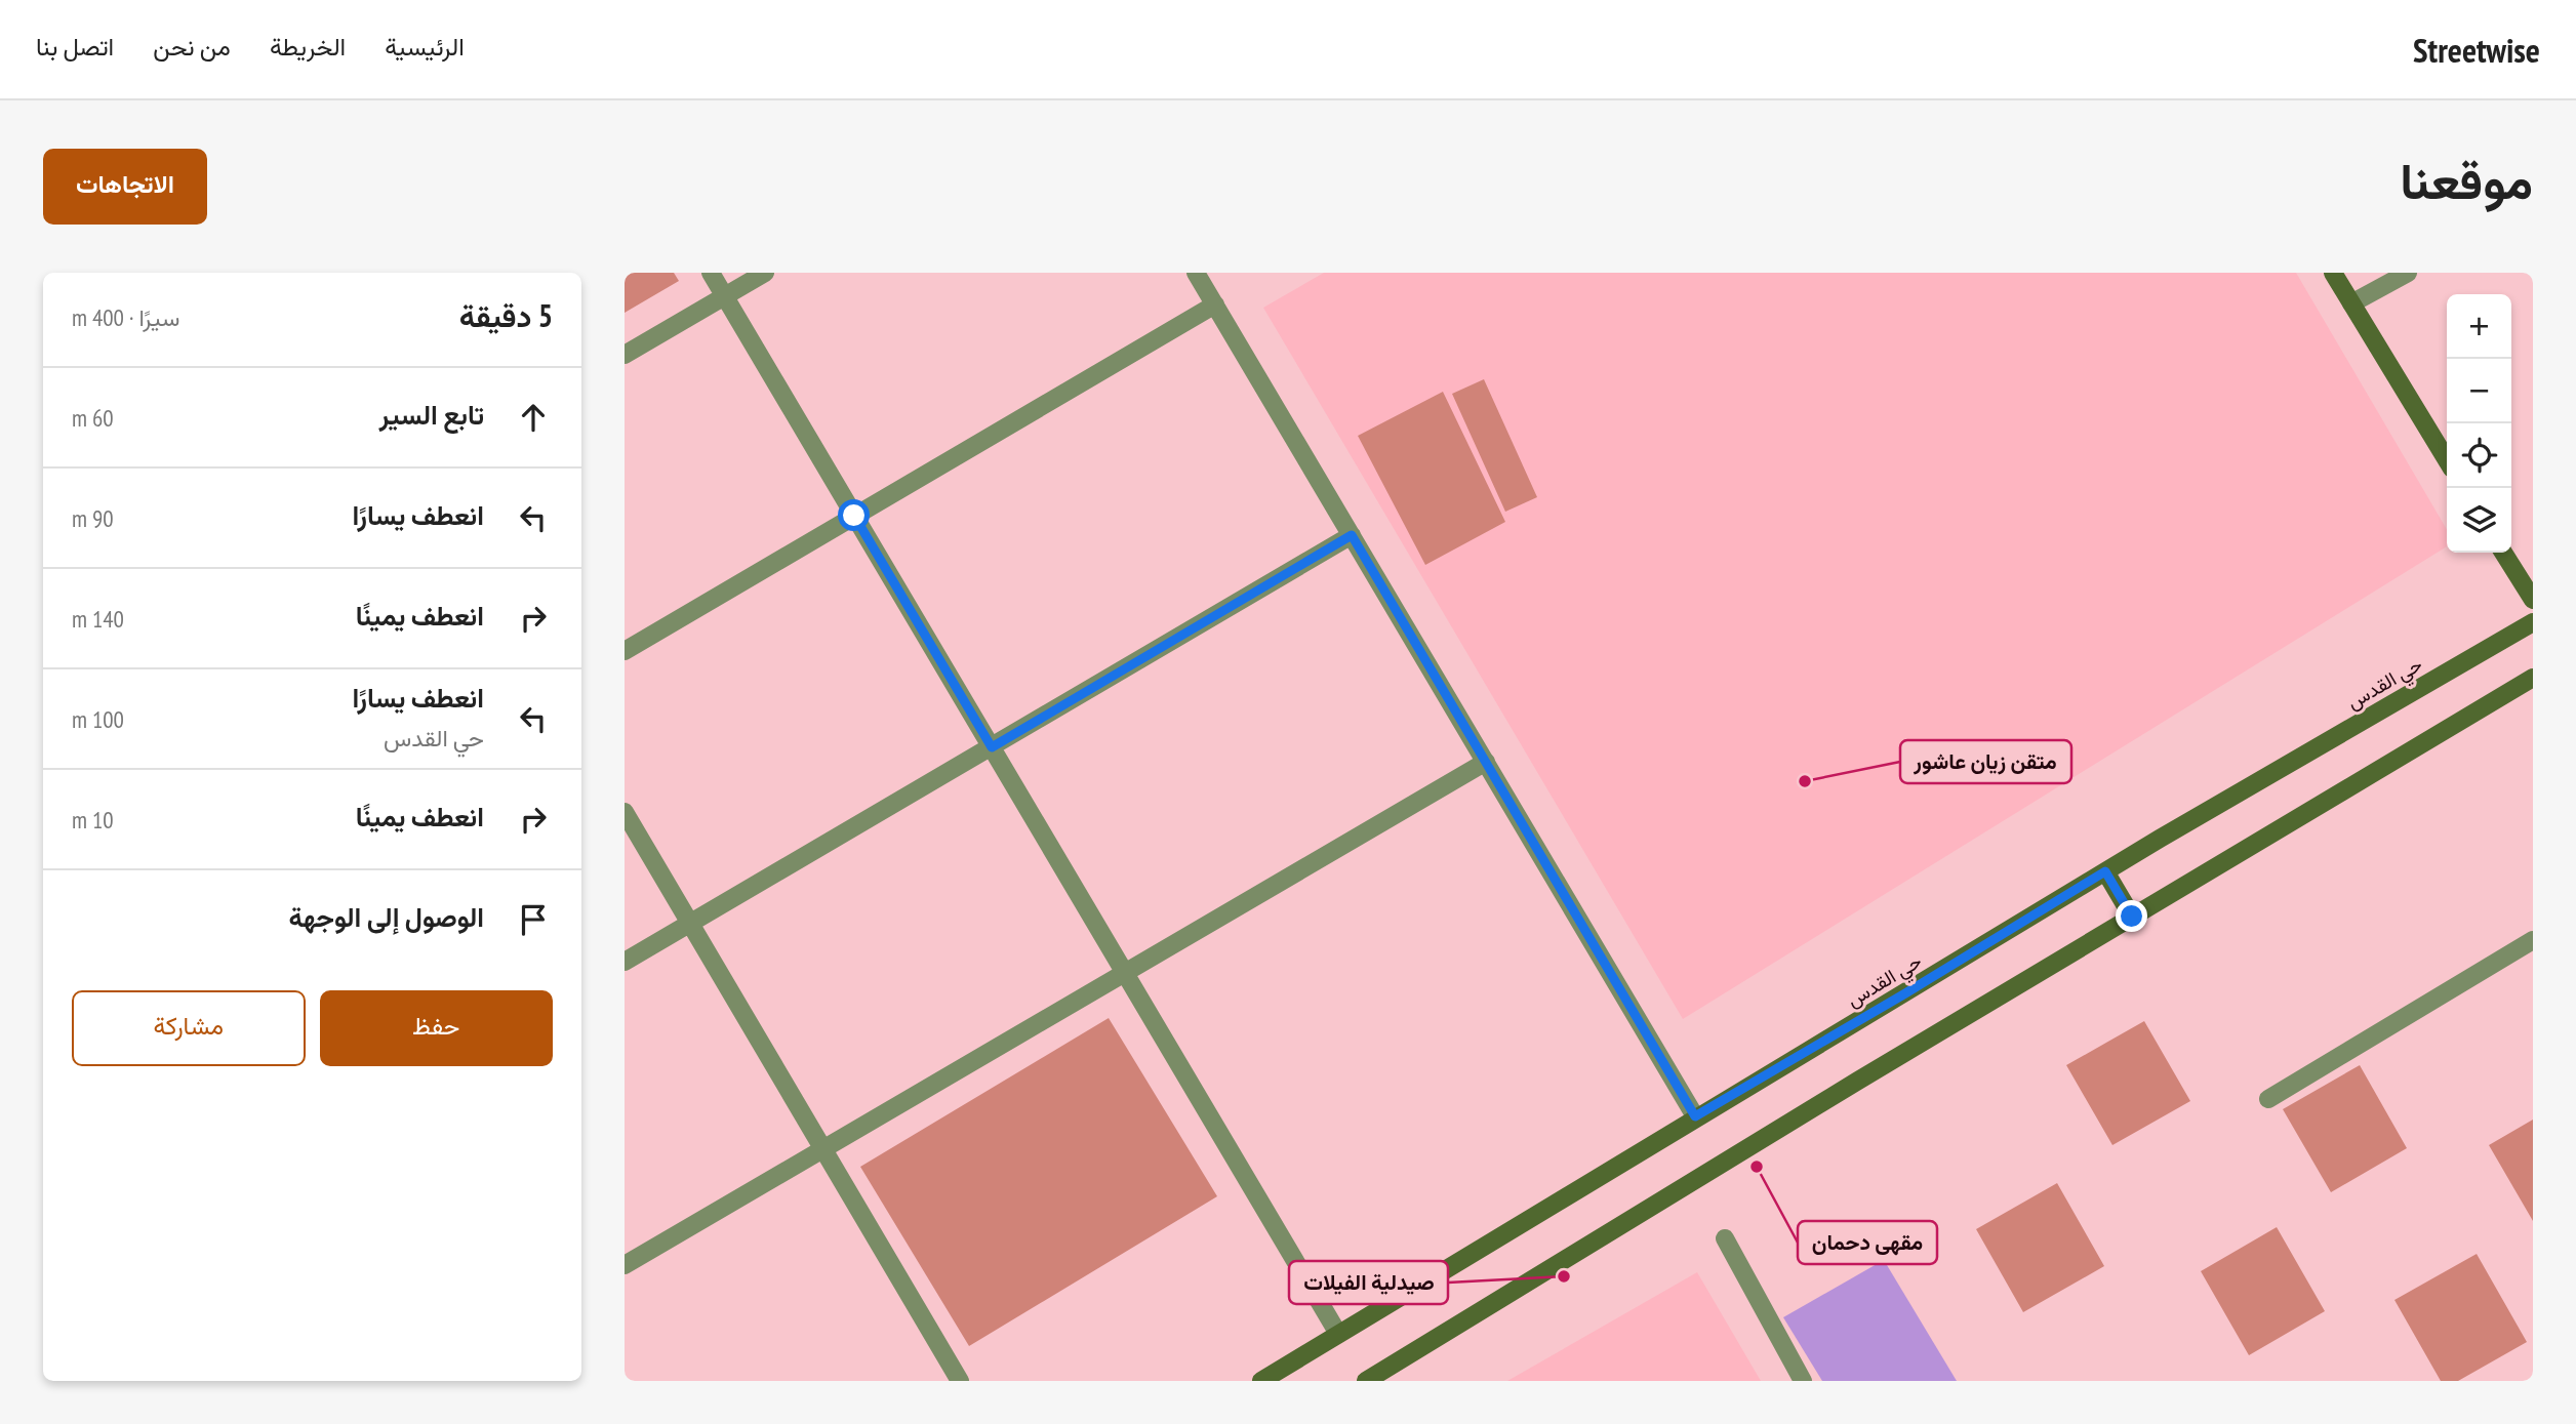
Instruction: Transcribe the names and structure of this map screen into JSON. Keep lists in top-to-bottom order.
{
  "streets": {
    "street": ["حي القدس"]
  },
  "places": ["متقن زيان عاشور", "مقهى دحمان", "صيدلية الفيلات"],
  "page": {
    "header": "Streetwise",
    "nav": [
      "الرئيسية",
      "الخريطة",
      "من نحن",
      "اتصل بنا"
    ],
    "title": "موقعنا",
    "buttons": [
      "الاتجاهات",
      ["حفظ", "مشاركة"]
    ],
    "heading": ["5 دقيقة", "سيرًا · 400 m"],
    "map_buttons": ["+", "−"],
    "list": [
      ["تابع السير", "60 m"],
      ["انعطف يسارًا", "90 m"],
      ["انعطف يمينًا", "140 m"],
      ["انعطف يسارًا", "حي القدس", "100 m"],
      ["انعطف يمينًا", "10 m"],
      "الوصول إلى الوجهة"
    ]
  }
}
